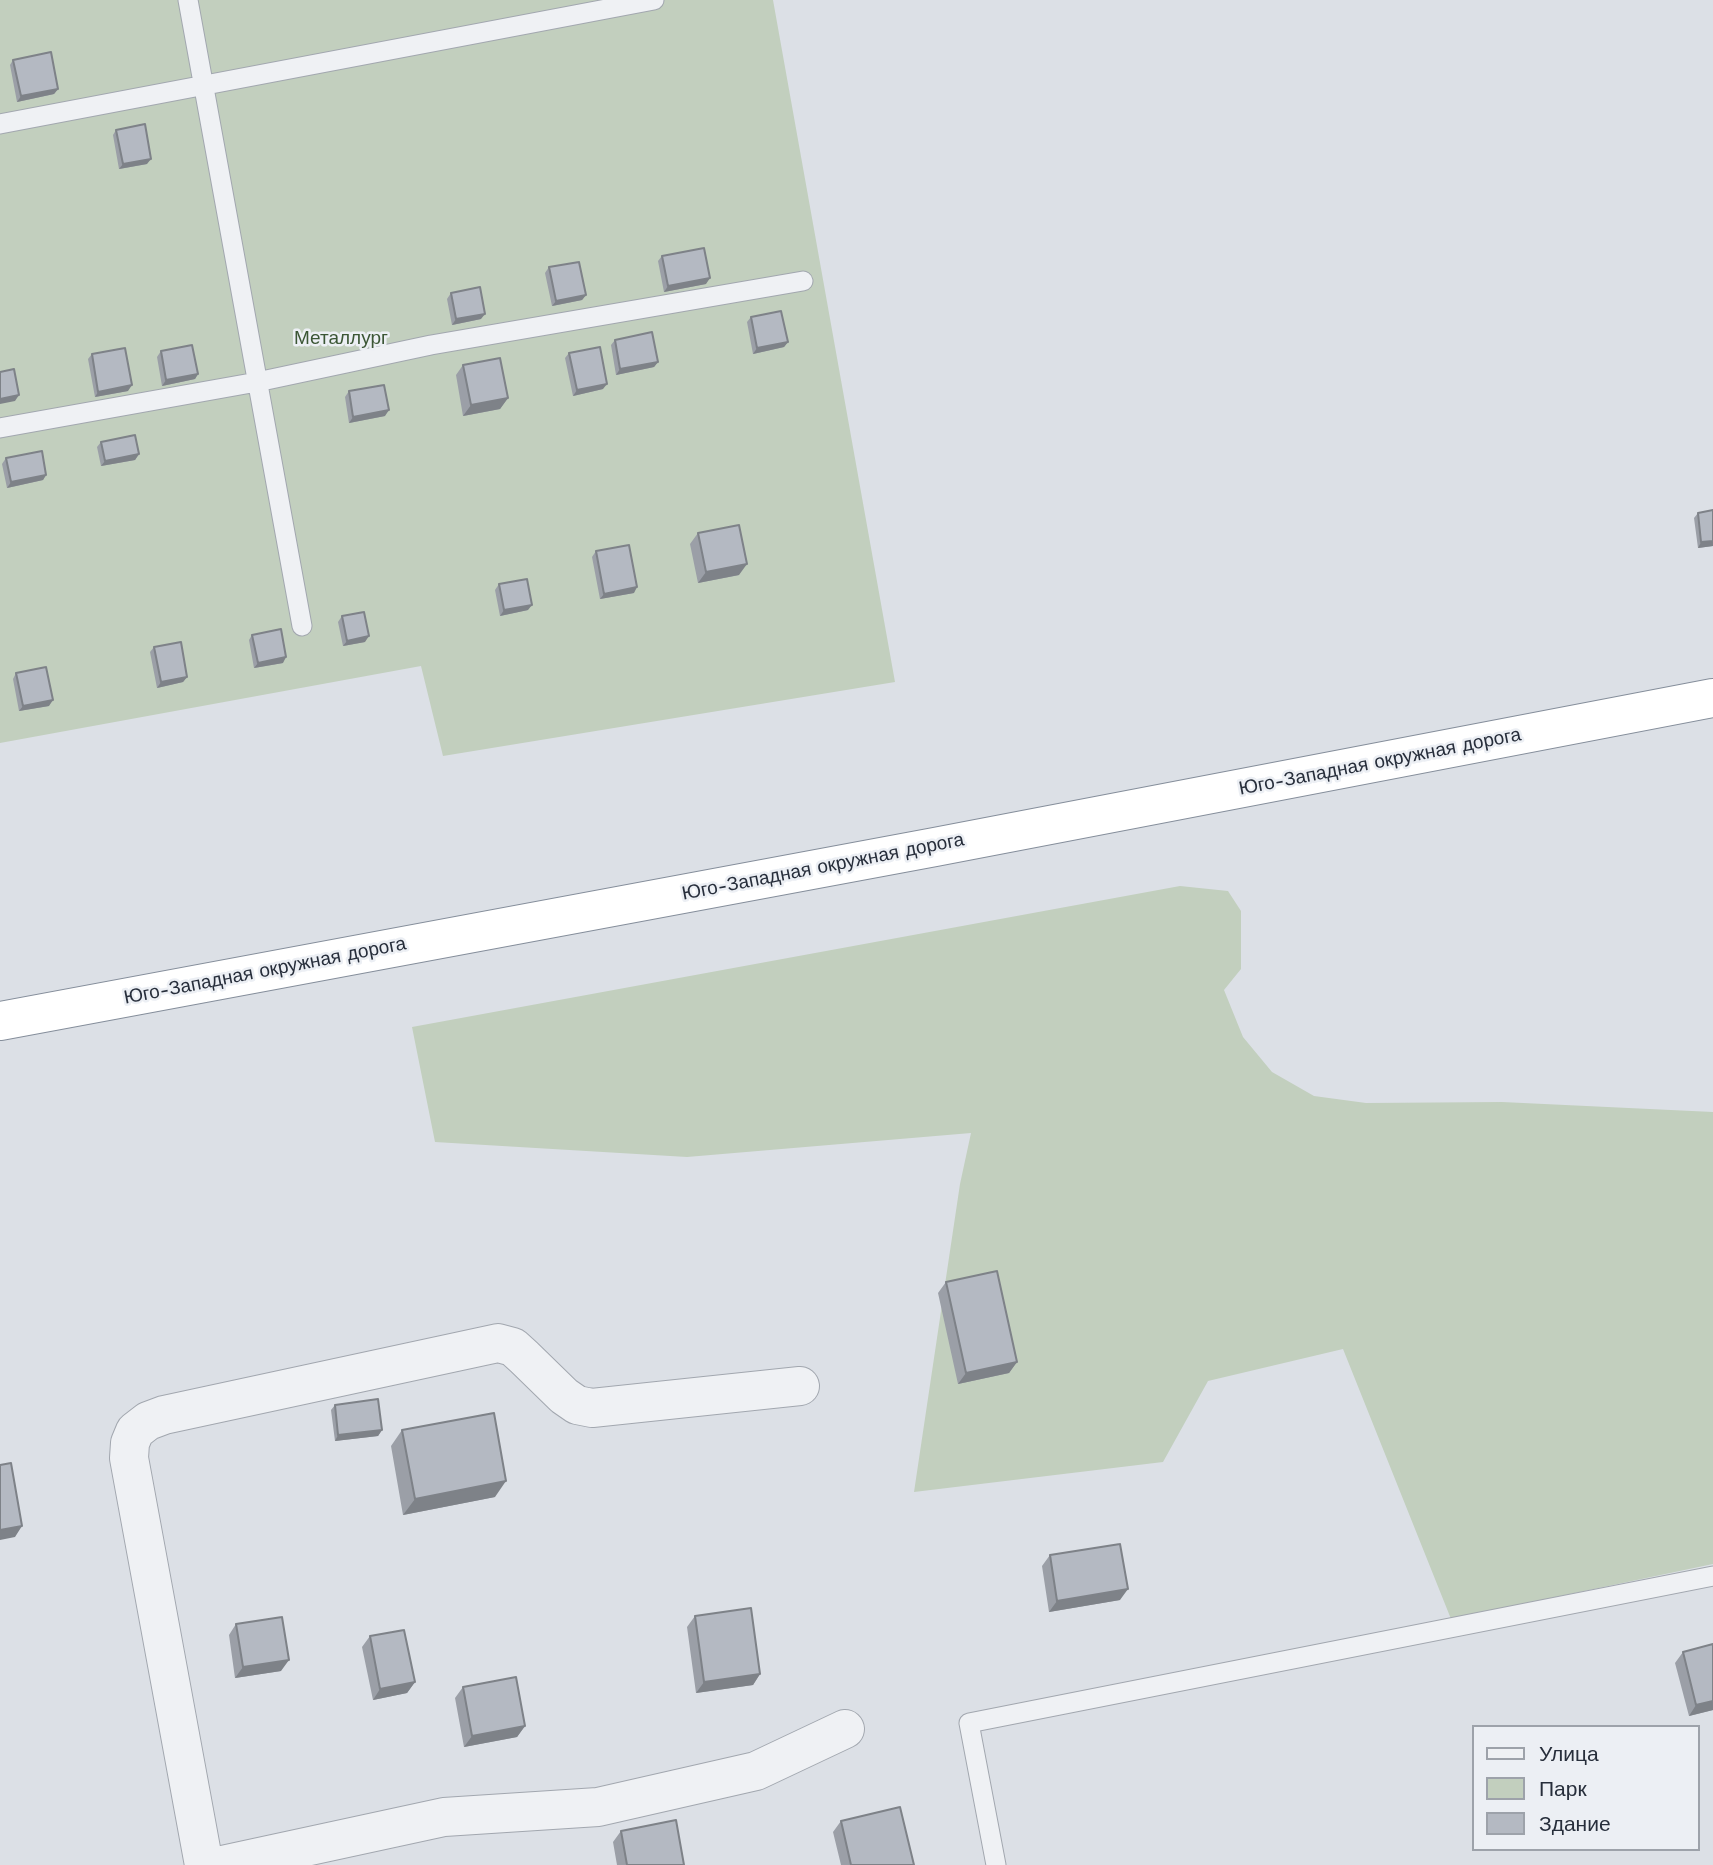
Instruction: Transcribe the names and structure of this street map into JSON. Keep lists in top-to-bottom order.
{
  "streets": {
    "highway": ["Юго-Западная окружная дорога"]
  },
  "parks": ["Металлург"],
  "legend": ["Улица", "Парк", "Здание"]
}
